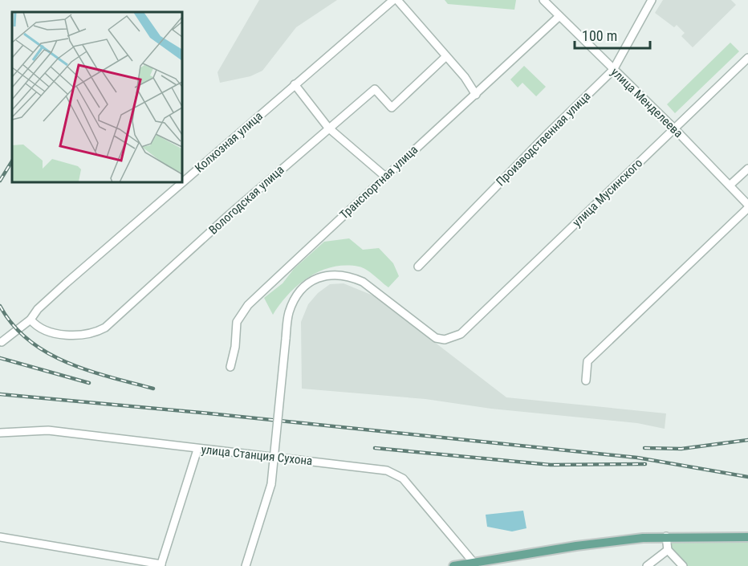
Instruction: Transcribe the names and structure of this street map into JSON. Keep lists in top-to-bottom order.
{
  "streets": {
    "street": [
      "улица Менделеева",
      "Производственная улица",
      "Колхозная улица",
      "Транспортная улица",
      "улица Мусинского",
      "Вологодская улица",
      "улица Станция Сухона"
    ]
  },
  "crossings": [
    ["улица Менделеева", "Производственная улица"],
    ["улица Менделеева", "Транспортная улица"],
    ["улица Менделеева", "улица Мусинского"],
    ["Колхозная улица", "Вологодская улица"]
  ],
  "scale_bar": "100 m"
}
